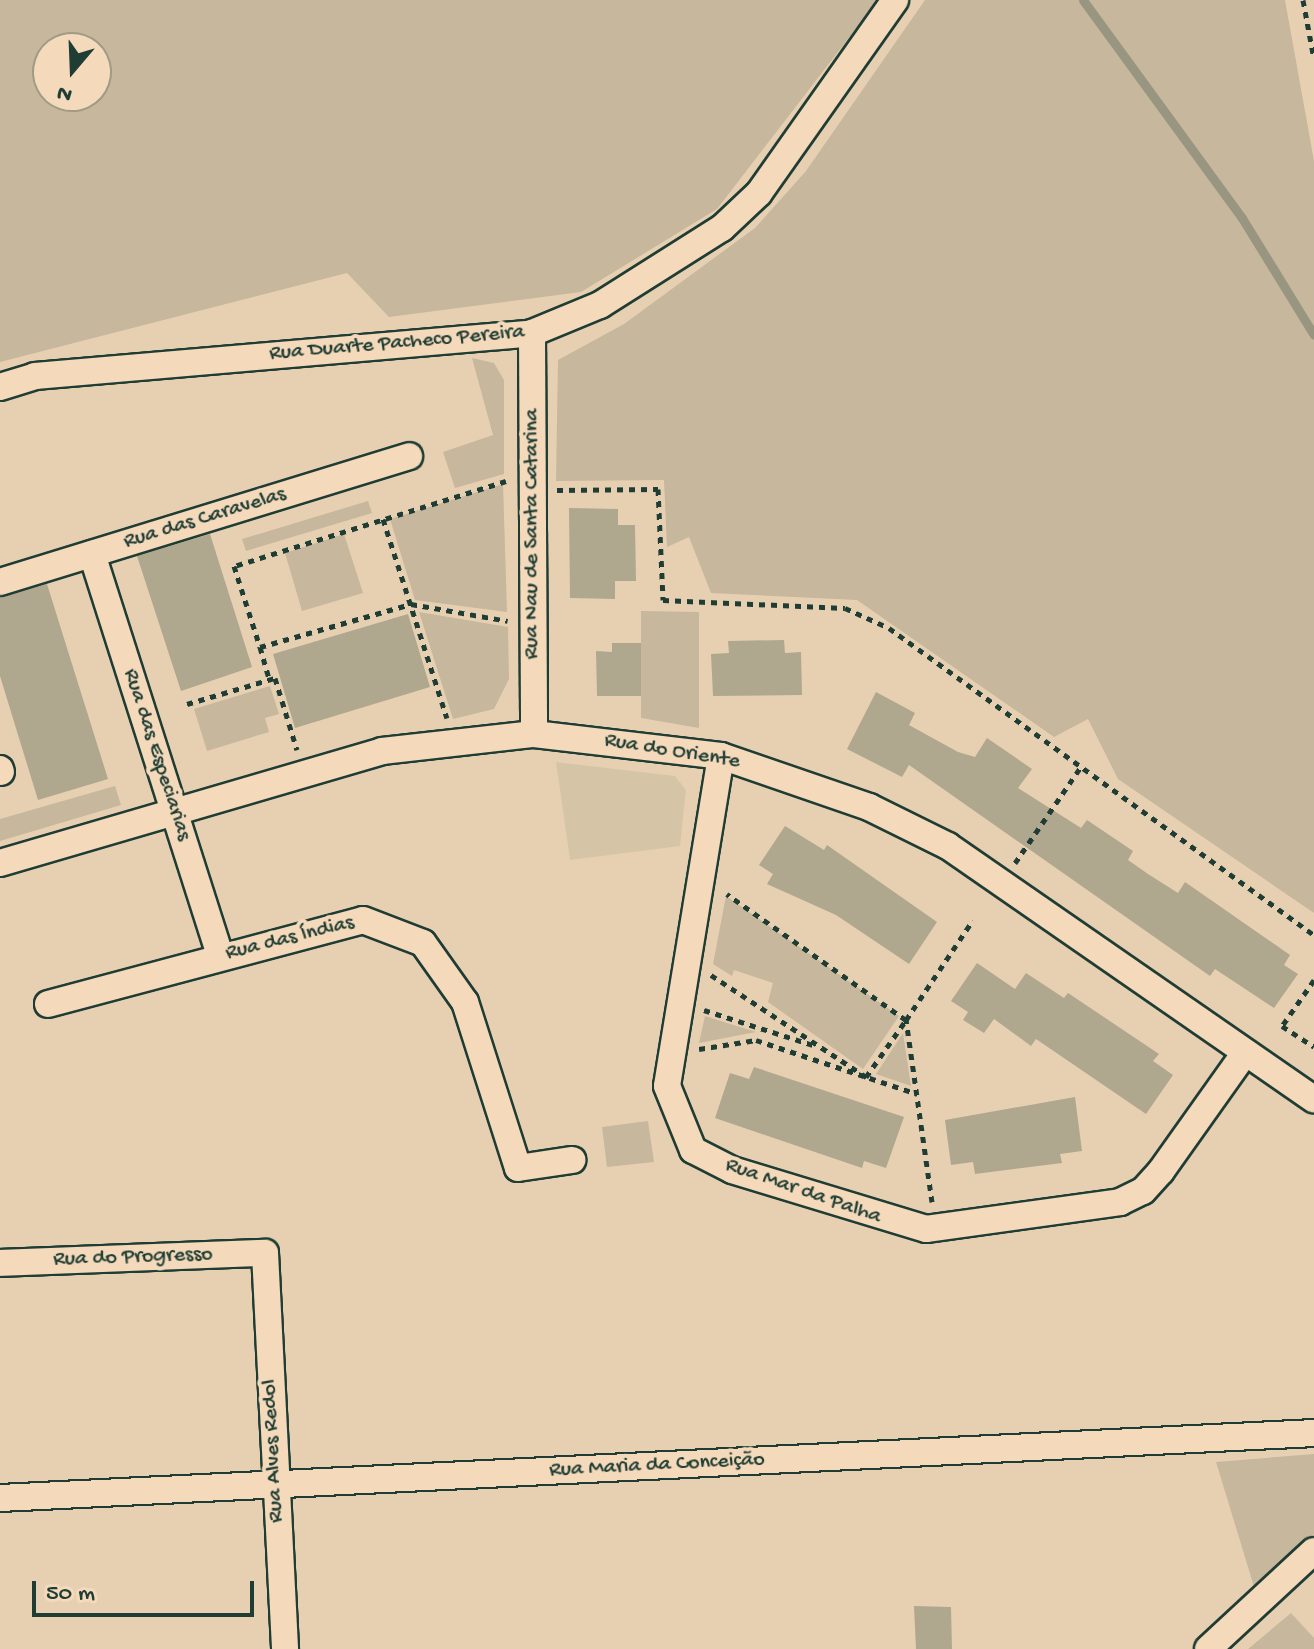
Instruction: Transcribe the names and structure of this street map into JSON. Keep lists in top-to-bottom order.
{
  "streets": {
    "street": [
      "Rua Duarte Pacheco Pereira",
      "Rua das Caravelas",
      "Rua Nau de Santa Catarina",
      "Rua do Oriente",
      "Rua das Especiarias",
      "Rua das Índias",
      "Rua Mar da Palha",
      "Rua do Progresso",
      "Rua Alves Redol",
      "Rua Maria da Conceição"
    ]
  },
  "crossings": [
    ["Rua Duarte Pacheco Pereira", "Rua Nau de Santa Catarina"],
    ["Rua das Caravelas", "Rua das Especiarias"],
    ["Rua Nau de Santa Catarina", "Rua do Oriente"],
    ["Rua do Oriente", "Rua das Especiarias"],
    ["Rua do Oriente", "Rua Mar da Palha"],
    ["Rua das Especiarias", "Rua das Índias"],
    ["Rua do Progresso", "Rua Alves Redol"],
    ["Rua Alves Redol", "Rua Maria da Conceição"]
  ],
  "scale_bar": "50 m",
  "north": "bottom"
}
